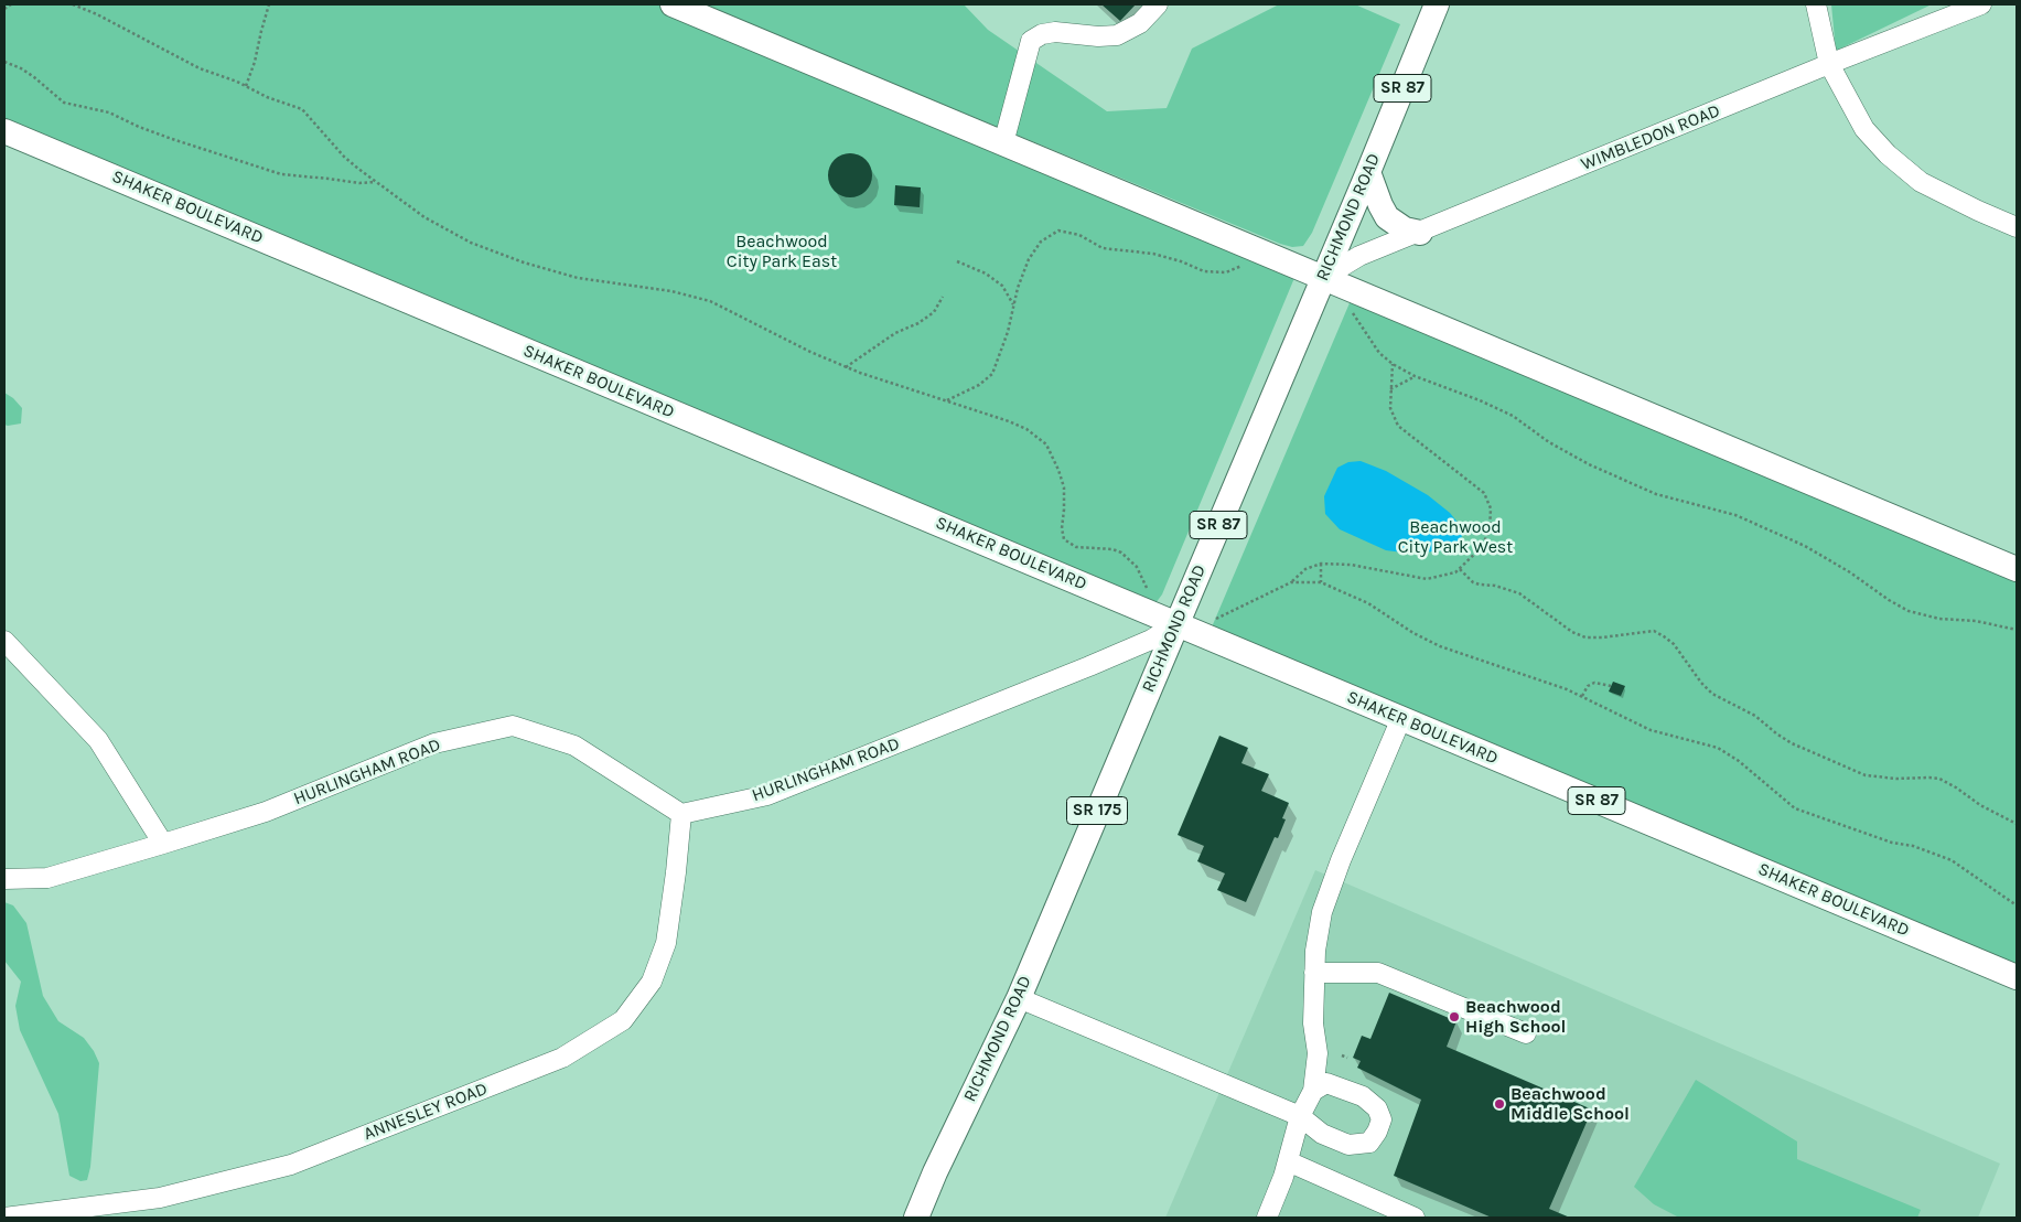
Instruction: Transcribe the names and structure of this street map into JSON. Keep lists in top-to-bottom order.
{
  "streets": {
    "main road": [
      "SR 87",
      "SHAKER BOULEVARD",
      "RICHMOND ROAD",
      "SR 175"
    ],
    "street": ["WIMBLEDON ROAD", "HURLINGHAM ROAD", "ANNESLEY ROAD"]
  },
  "crossings": [
    ["WIMBLEDON ROAD", "RICHMOND ROAD"],
    ["SHAKER BOULEVARD", "RICHMOND ROAD"],
    ["SHAKER BOULEVARD", "HURLINGHAM ROAD"],
    ["RICHMOND ROAD", "HURLINGHAM ROAD"],
    ["HURLINGHAM ROAD", "ANNESLEY ROAD"]
  ],
  "parks": ["Beachwood City Park East", "Beachwood City Park West"],
  "places": ["Beachwood High School", "Beachwood Middle School"]
}
